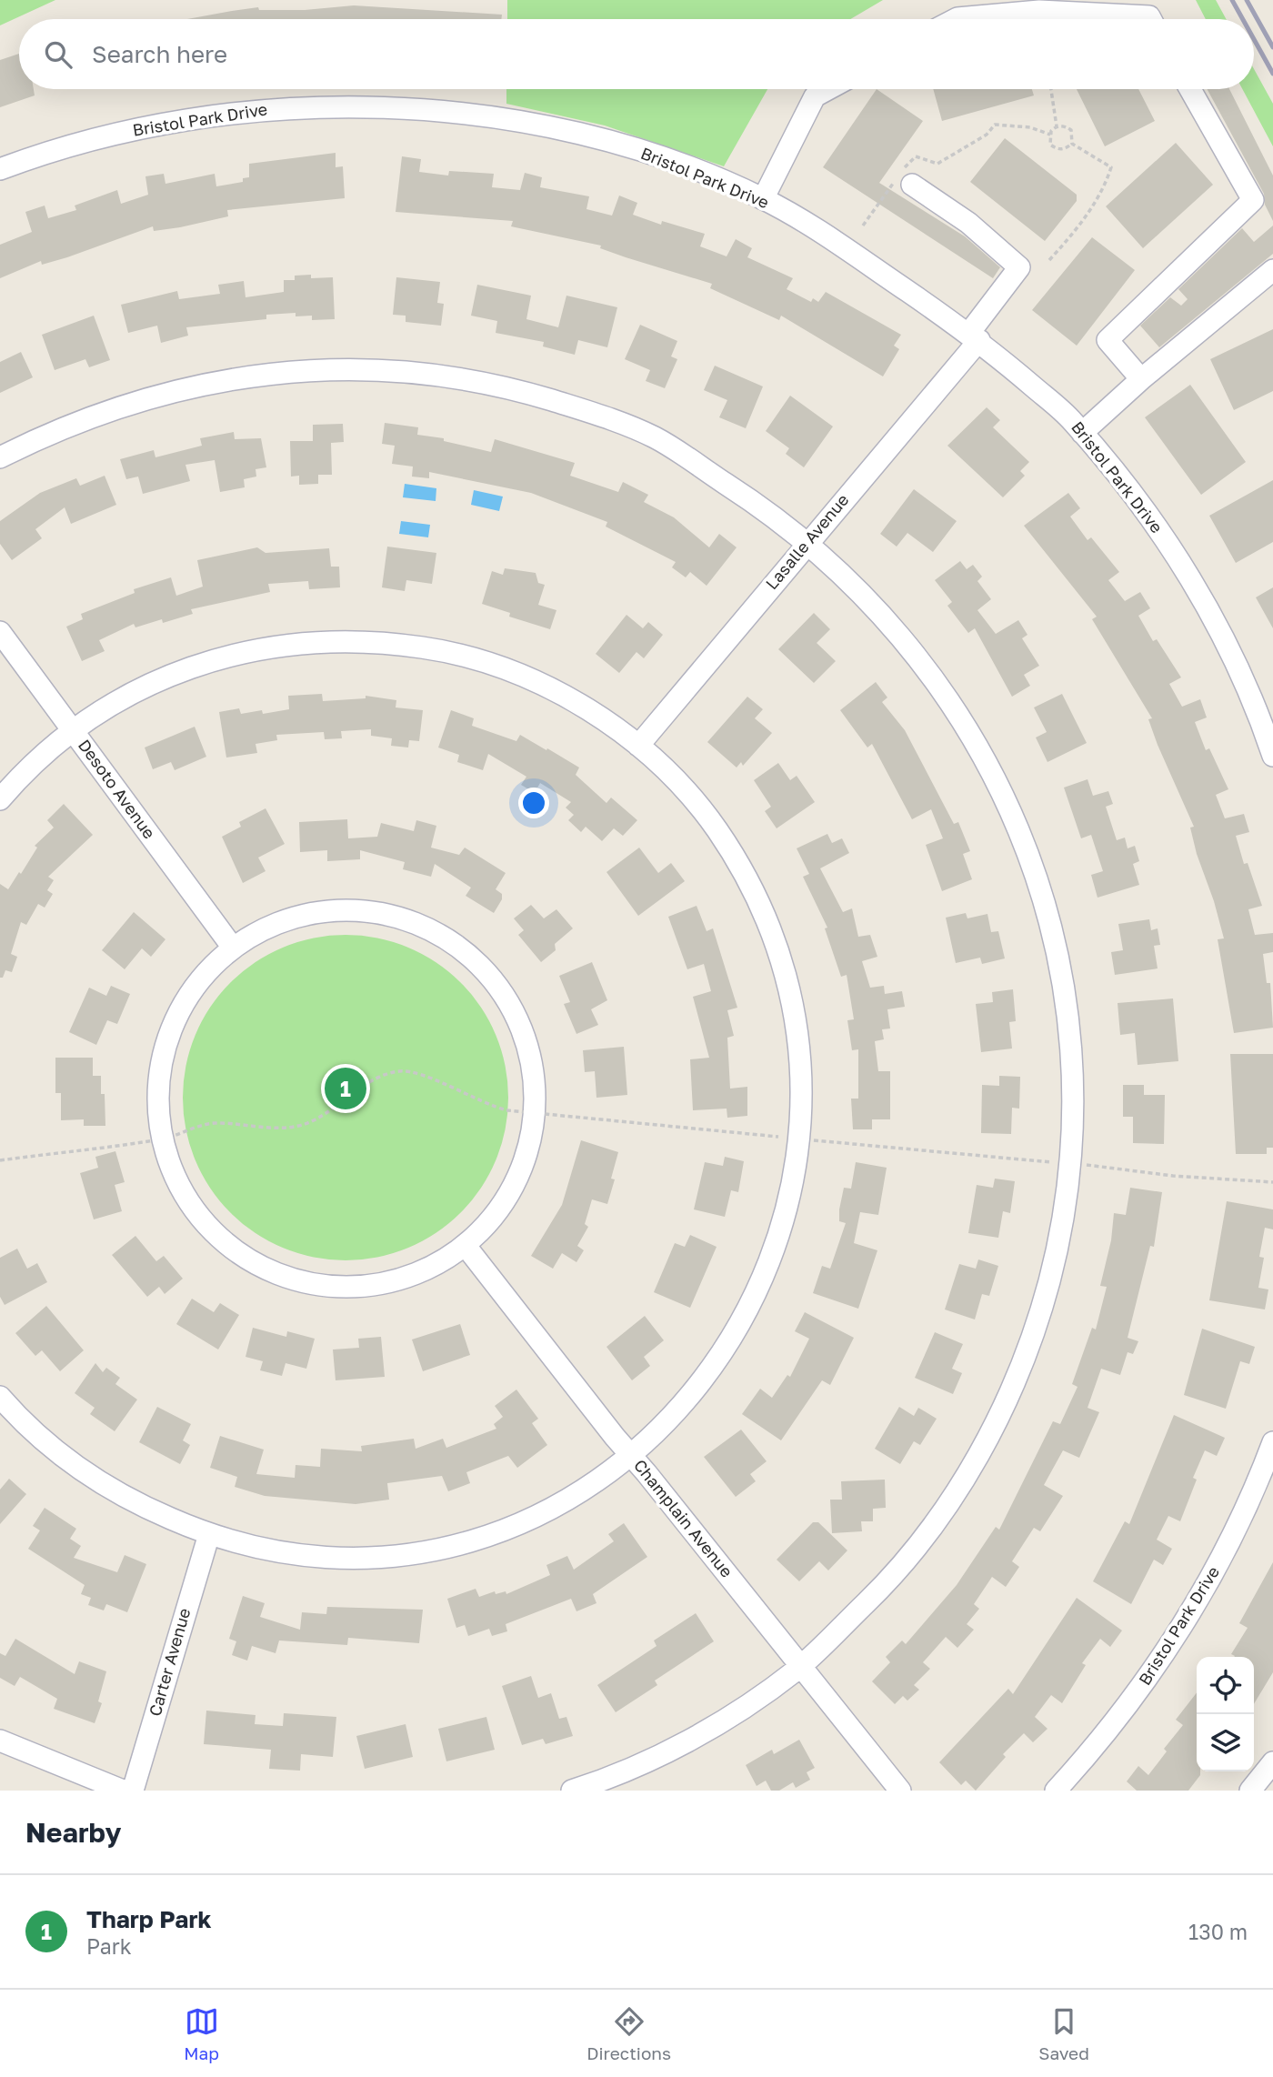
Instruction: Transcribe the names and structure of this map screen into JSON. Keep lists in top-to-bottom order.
{
  "streets": {
    "street": [
      "Bristol Park Drive",
      "Lasalle Avenue",
      "Desoto Avenue",
      "Champlain Avenue",
      "Carter Avenue"
    ]
  },
  "crossings": [
    ["Bristol Park Drive", "Lasalle Avenue"]
  ],
  "page": {
    "search": "Search here",
    "pins": "1",
    "heading": "Nearby",
    "list": [
      {
        "mark": "1",
        "name": "Tharp Park",
        "note": "Park",
        "value": "130 m"
      }
    ],
    "nav": ["Map", "Directions", "Saved"]
  }
}
